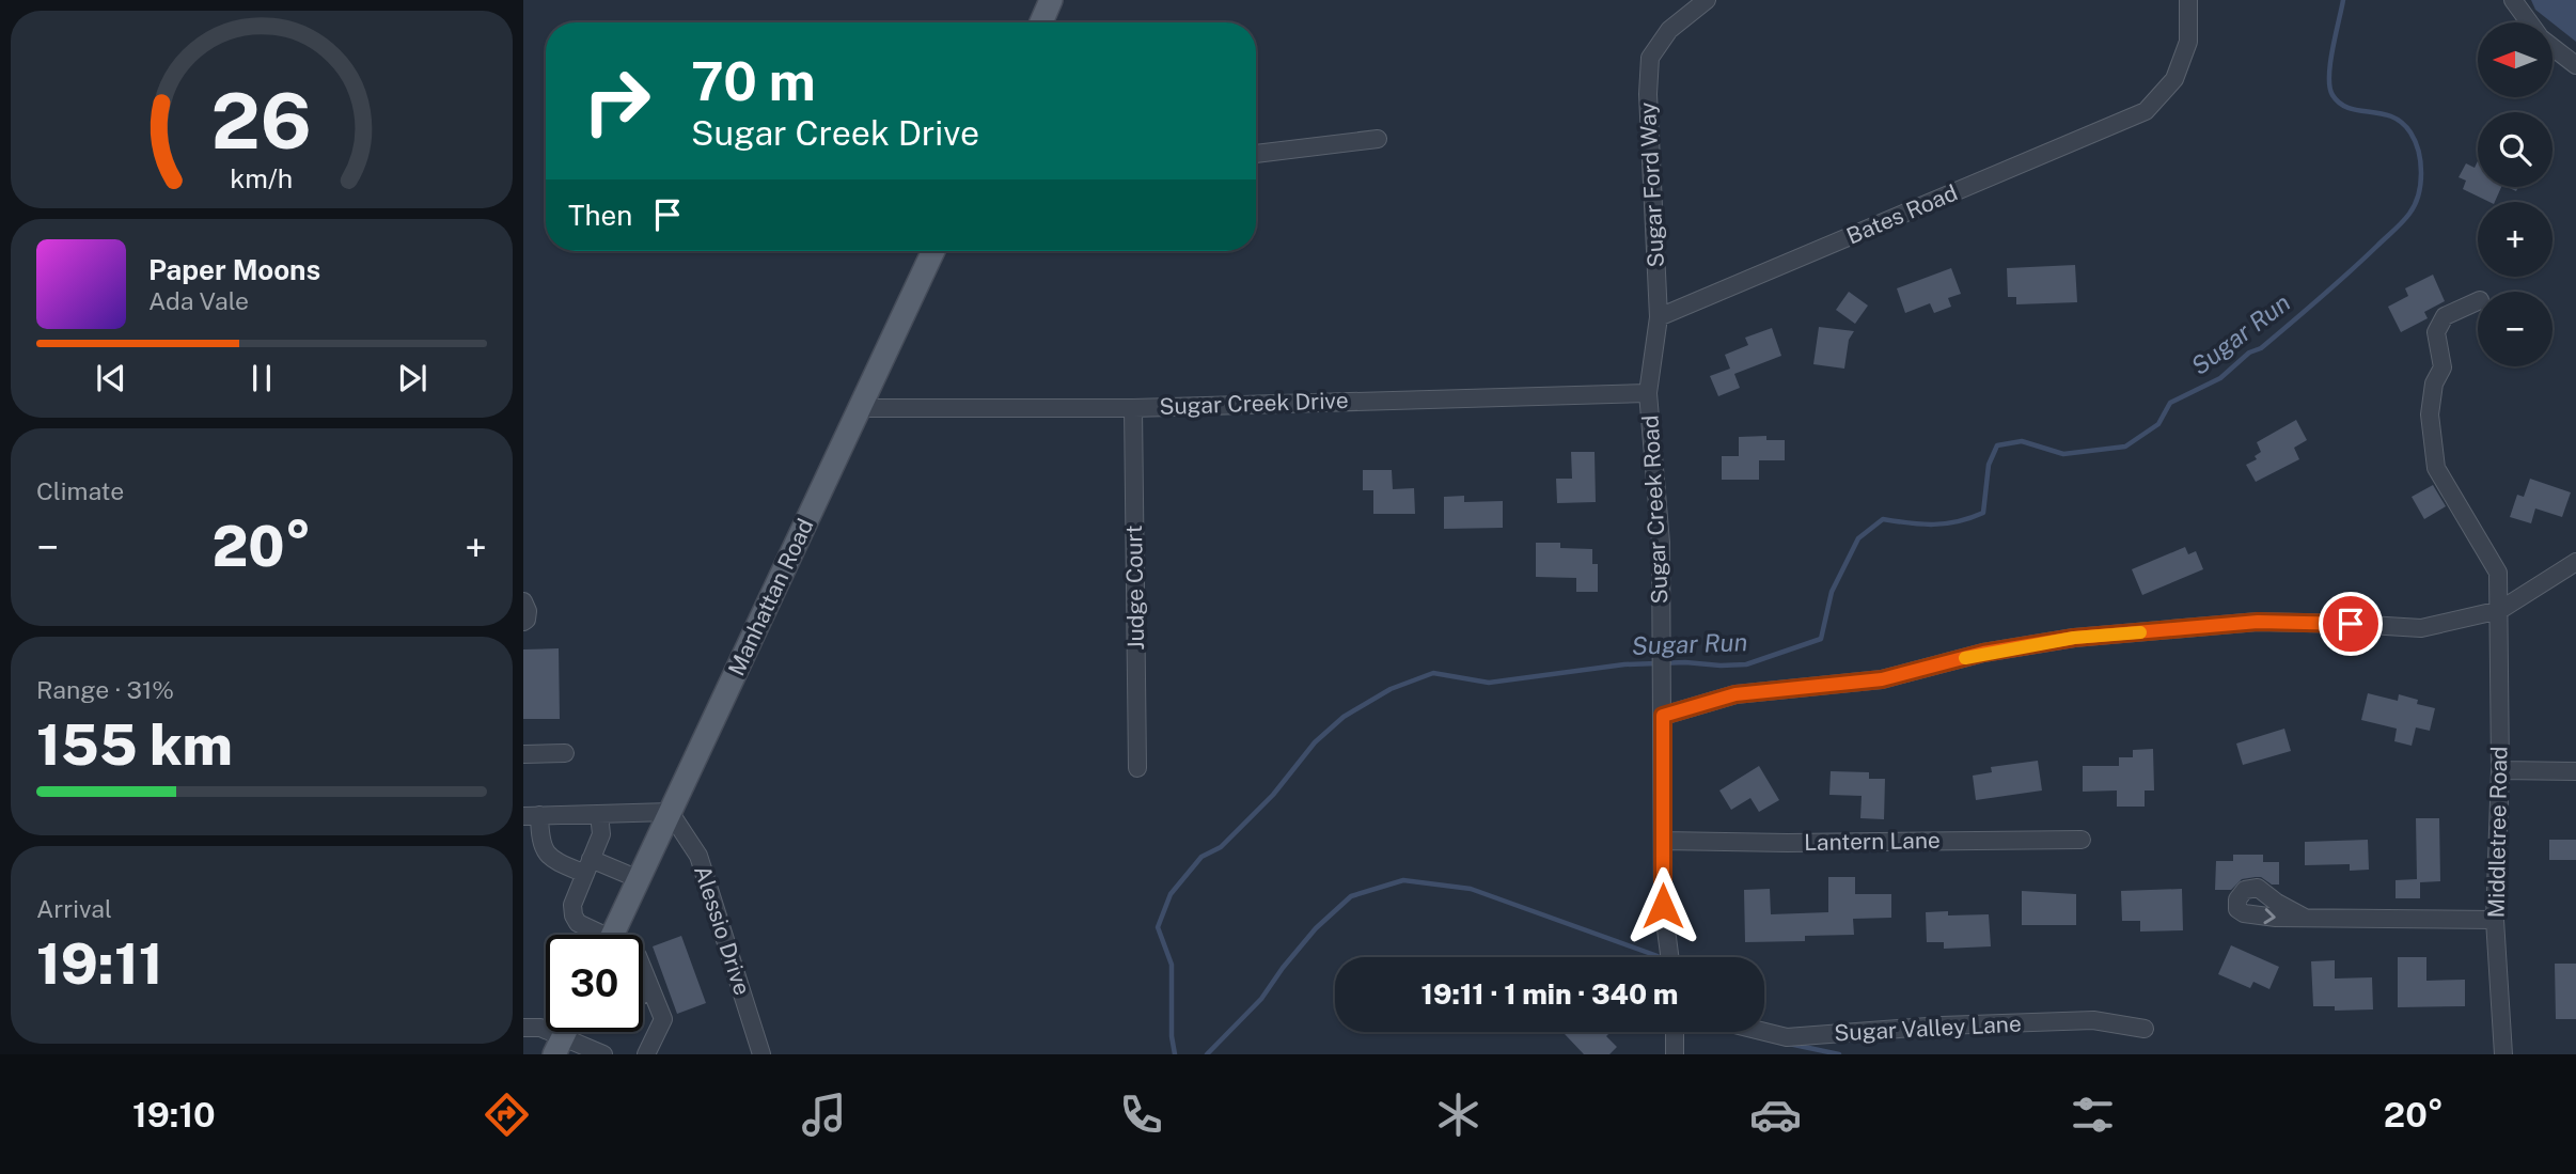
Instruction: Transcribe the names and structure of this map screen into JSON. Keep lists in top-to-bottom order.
{
  "streets": {
    "main road": ["Manhattan Road"],
    "street": [
      "Sugar Ford Way",
      "Bates Road",
      "Sugar Creek Drive",
      "Sugar Creek Road",
      "Judge Court",
      "Middletree Road",
      "Lantern Lane",
      "Alessio Drive",
      "Sugar Valley Lane"
    ]
  },
  "crossings": [
    ["Sugar Ford Way", "Bates Road"],
    ["Sugar Ford Way", "Sugar Creek Drive"],
    ["Sugar Ford Way", "Sugar Creek Road"],
    ["Sugar Creek Drive", "Sugar Creek Road"],
    ["Sugar Creek Drive", "Judge Court"],
    ["Sugar Creek Drive", "Manhattan Road"],
    ["Sugar Creek Road", "Lantern Lane"],
    ["Manhattan Road", "Alessio Drive"]
  ],
  "water": ["Sugar Run"],
  "north": "left",
  "page": {
    "map_buttons": ["+", "−"],
    "turn": ["70 m", "Sugar Creek Drive"],
    "then": "Then",
    "song": ["Paper Moons", "Ada Vale"],
    "tile": [
      "Climate",
      ["Range · 31%", "155 km"],
      ["Arrival", "19:11"]
    ],
    "heat": ["−", "20°", "+"],
    "limit": "30",
    "trip": "19:11 · 1 min · 340 m",
    "tabs": ["19:10", "20°"],
    "gauge": ["26", "km/h"]
  }
}
